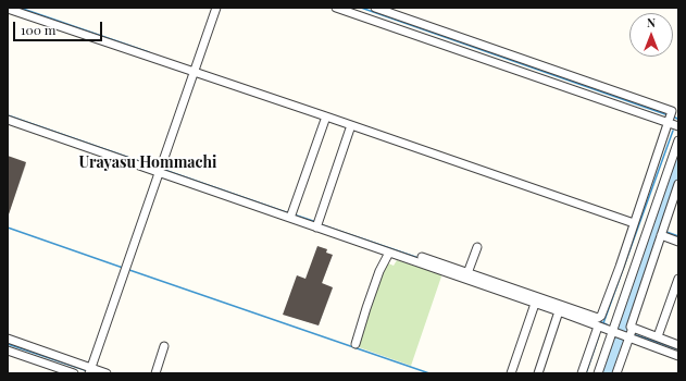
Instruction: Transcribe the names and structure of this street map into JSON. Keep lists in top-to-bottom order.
{
  "districts": ["Urayasu Hommachi"],
  "scale_bar": "100 m",
  "north": "top"
}
